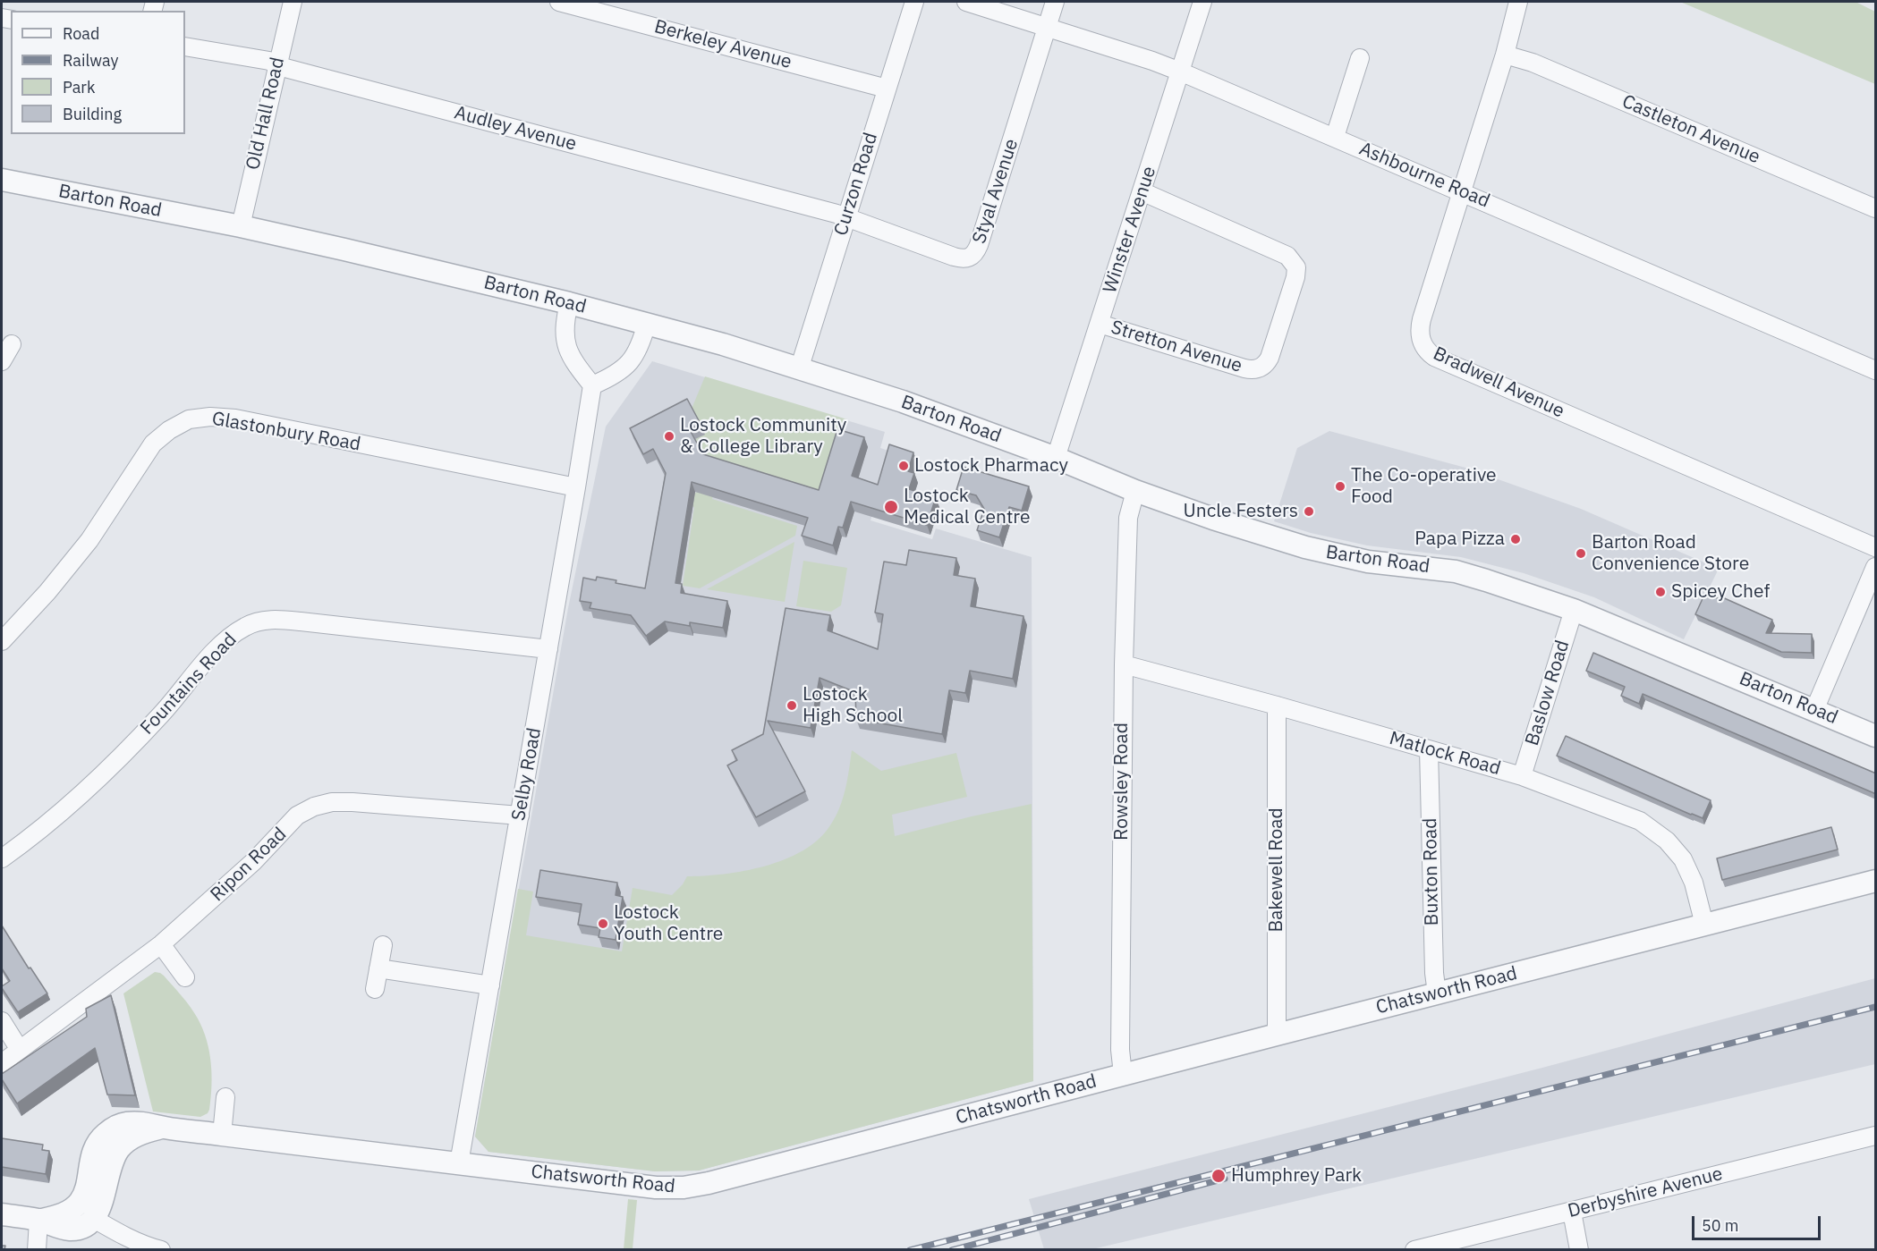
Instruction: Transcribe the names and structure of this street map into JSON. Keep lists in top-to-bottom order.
{
  "streets": {
    "street": [
      "Berkeley Avenue",
      "Old Hall Road",
      "Audley Avenue",
      "Castleton Avenue",
      "Ashbourne Road",
      "Curzon Road",
      "Styal Avenue",
      "Barton Road",
      "Winster Avenue",
      "Stretton Avenue",
      "Bradwell Avenue",
      "Glastonbury Road",
      "Fountains Road",
      "Baslow Road",
      "Matlock Road",
      "Selby Road",
      "Rowsley Road",
      "Ripon Road",
      "Bakewell Road",
      "Buxton Road",
      "Chatsworth Road",
      "Derbyshire Avenue"
    ]
  },
  "crossings": [
    ["Berkeley Avenue", "Curzon Road"],
    ["Old Hall Road", "Audley Avenue"],
    ["Old Hall Road", "Barton Road"],
    ["Audley Avenue", "Curzon Road"],
    ["Audley Avenue", "Styal Avenue"],
    ["Castleton Avenue", "Bradwell Avenue"],
    ["Ashbourne Road", "Styal Avenue"],
    ["Ashbourne Road", "Winster Avenue"],
    ["Ashbourne Road", "Bradwell Avenue"],
    ["Curzon Road", "Styal Avenue"],
    ["Curzon Road", "Barton Road"],
    ["Barton Road", "Winster Avenue"],
    ["Barton Road", "Baslow Road"],
    ["Barton Road", "Rowsley Road"],
    ["Winster Avenue", "Stretton Avenue"],
    ["Glastonbury Road", "Selby Road"],
    ["Fountains Road", "Selby Road"],
    ["Baslow Road", "Matlock Road"],
    ["Matlock Road", "Rowsley Road"],
    ["Matlock Road", "Bakewell Road"],
    ["Matlock Road", "Buxton Road"],
    ["Matlock Road", "Chatsworth Road"],
    ["Selby Road", "Ripon Road"],
    ["Selby Road", "Chatsworth Road"],
    ["Rowsley Road", "Chatsworth Road"],
    ["Bakewell Road", "Chatsworth Road"],
    ["Buxton Road", "Chatsworth Road"]
  ],
  "places": [
    "Lostock Community & College Library",
    "Lostock Pharmacy",
    "The Co-operative Food",
    "Lostock Medical Centre",
    "Uncle Festers",
    "Papa Pizza",
    "Barton Road Convenience Store",
    "Spicey Chef",
    "Lostock High School",
    "Lostock Youth Centre",
    "Humphrey Park"
  ],
  "legend": [
    "Road",
    "Railway",
    "Park",
    "Building"
  ],
  "scale_bar": "50 m"
}
